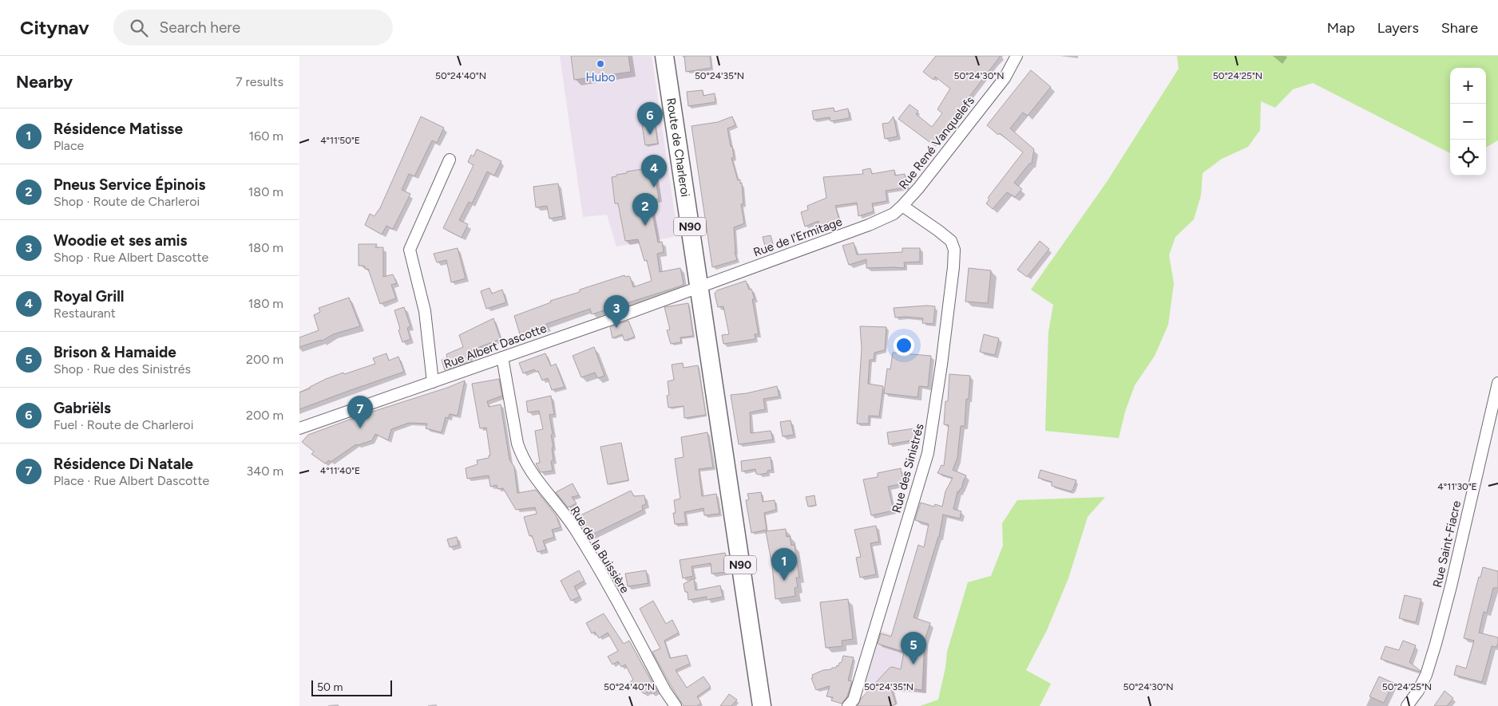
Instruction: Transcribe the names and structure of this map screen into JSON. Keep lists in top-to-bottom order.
{
  "streets": {
    "main road": ["Route de Charleroi", "N90"],
    "street": [
      "Rue René Vanquelefs",
      "Rue de l'Ermitage",
      "Rue Albert Dascotte",
      "Rue des Sinistrés",
      "Rue Saint-Fiacre",
      "Rue de la Buissière"
    ]
  },
  "crossings": [
    ["Rue René Vanquelefs", "Rue de l'Ermitage"],
    ["Rue René Vanquelefs", "Rue des Sinistrés"],
    ["Route de Charleroi", "N90"],
    ["Route de Charleroi", "Rue de l'Ermitage"],
    ["Route de Charleroi", "Rue Albert Dascotte"],
    ["N90", "Rue de l'Ermitage"],
    ["N90", "Rue Albert Dascotte"],
    ["Rue de l'Ermitage", "Rue Albert Dascotte"],
    ["Rue de l'Ermitage", "Rue des Sinistrés"],
    ["Rue Albert Dascotte", "Rue de la Buissière"]
  ],
  "places": ["Hubo"],
  "scale_bar": "50 m",
  "page": {
    "header": "Citynav",
    "search": "Search here",
    "nav": ["Map", "Layers", "Share"],
    "heading": ["Nearby", "7 results"],
    "map_buttons": ["+", "−"],
    "pins": [
      "6",
      "4",
      "2",
      "3",
      "7",
      "1",
      "5"
    ],
    "list": [
      {
        "mark": "1",
        "name": "Résidence Matisse",
        "note": "Place",
        "value": "160 m"
      },
      {
        "mark": "2",
        "name": "Pneus Service Épinois",
        "note": "Shop · Route de Charleroi",
        "value": "180 m"
      },
      {
        "mark": "3",
        "name": "Woodie et ses amis",
        "note": "Shop · Rue Albert Dascotte",
        "value": "180 m"
      },
      {
        "mark": "4",
        "name": "Royal Grill",
        "note": "Restaurant",
        "value": "180 m"
      },
      {
        "mark": "5",
        "name": "Brison & Hamaide",
        "note": "Shop · Rue des Sinistrés",
        "value": "200 m"
      },
      {
        "mark": "6",
        "name": "Gabriëls",
        "note": "Fuel · Route de Charleroi",
        "value": "200 m"
      },
      {
        "mark": "7",
        "name": "Résidence Di Natale",
        "note": "Place · Rue Albert Dascotte",
        "value": "340 m"
      }
    ],
    "scale": "50 m"
  },
  "coordinates": [
    "50°24'40\"N",
    "50°24'35\"N",
    "50°24'25\"N",
    "50°24'30\"N",
    "4°11'50\"E",
    "4°11'40\"E",
    "4°11'30\"E"
  ]
}
